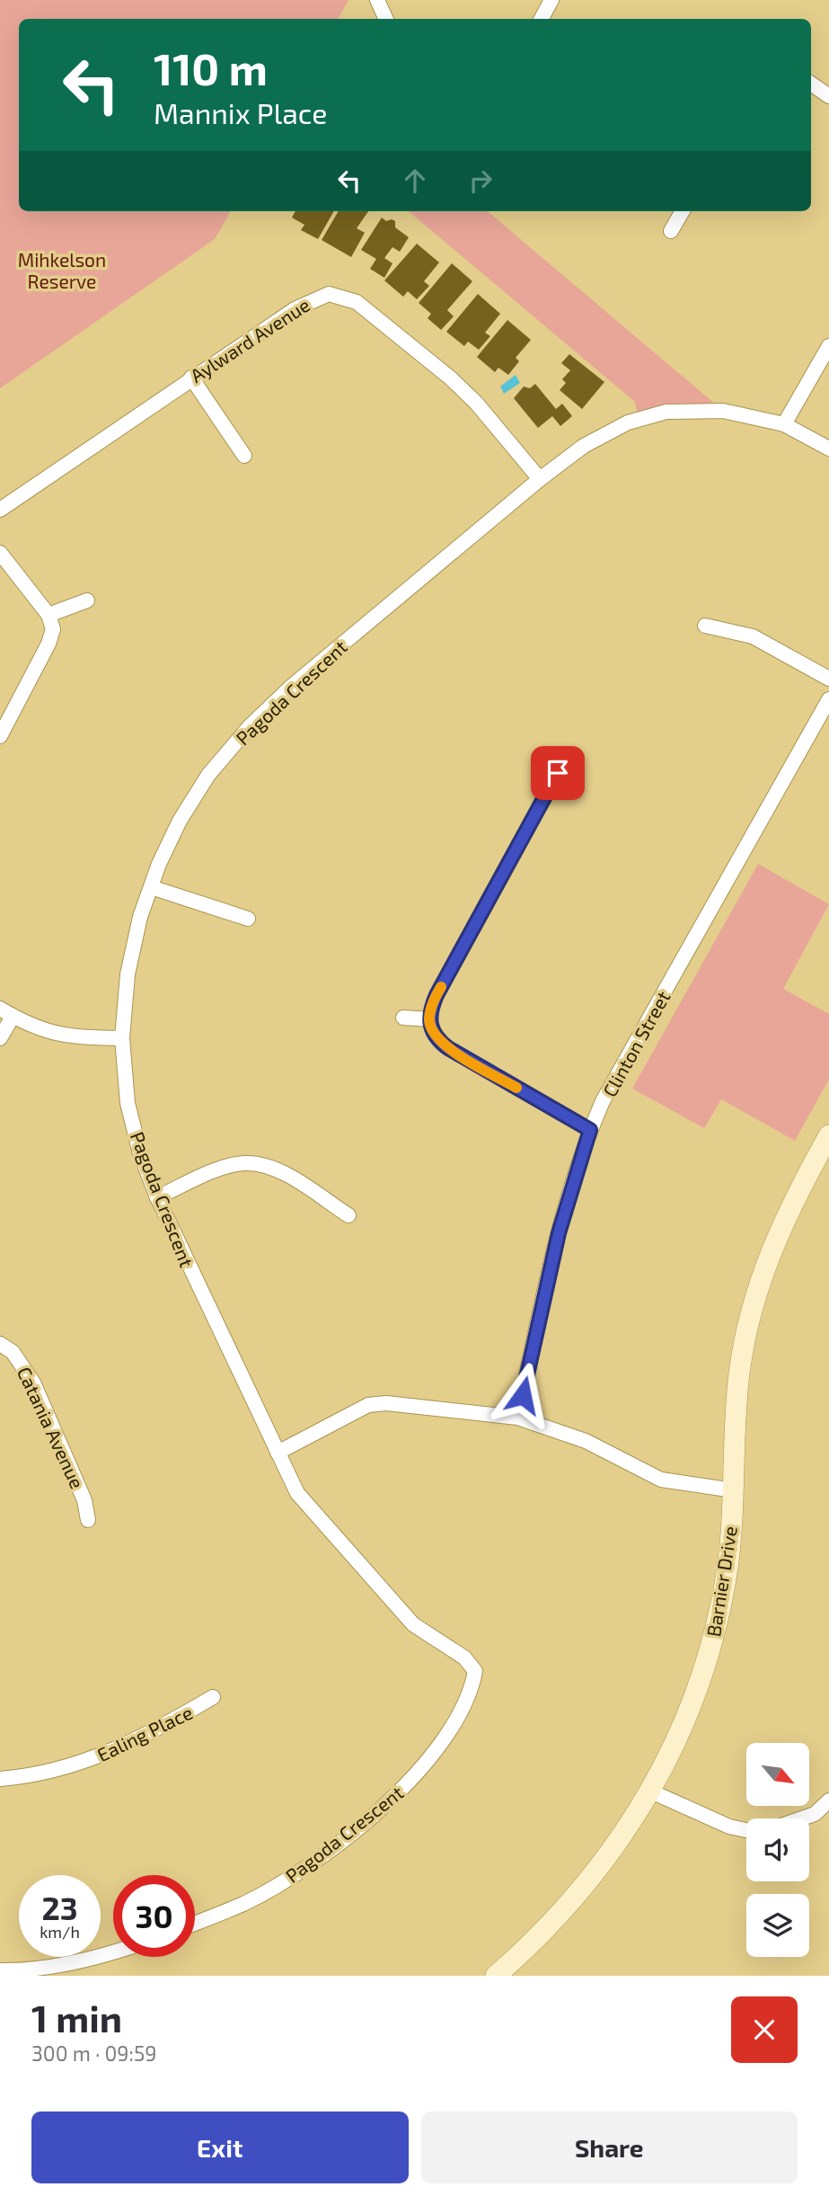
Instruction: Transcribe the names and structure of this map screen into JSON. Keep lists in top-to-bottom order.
{
  "streets": {
    "street": [
      "Aylward Avenue",
      "Pagoda Crescent",
      "Clinton Street",
      "Catania Avenue",
      "Barnier Drive",
      "Ealing Place"
    ]
  },
  "crossings": [
    ["Aylward Avenue", "Pagoda Crescent"]
  ],
  "parks": ["Mihkelson Reserve"],
  "north": "bottom right",
  "page": {
    "turn": ["110 m", "Mannix Place"],
    "speed": "23 km/h",
    "limit": "30",
    "heading": ["1 min", "300 m · 09:59"],
    "buttons": ["Exit", "Share"]
  }
}
